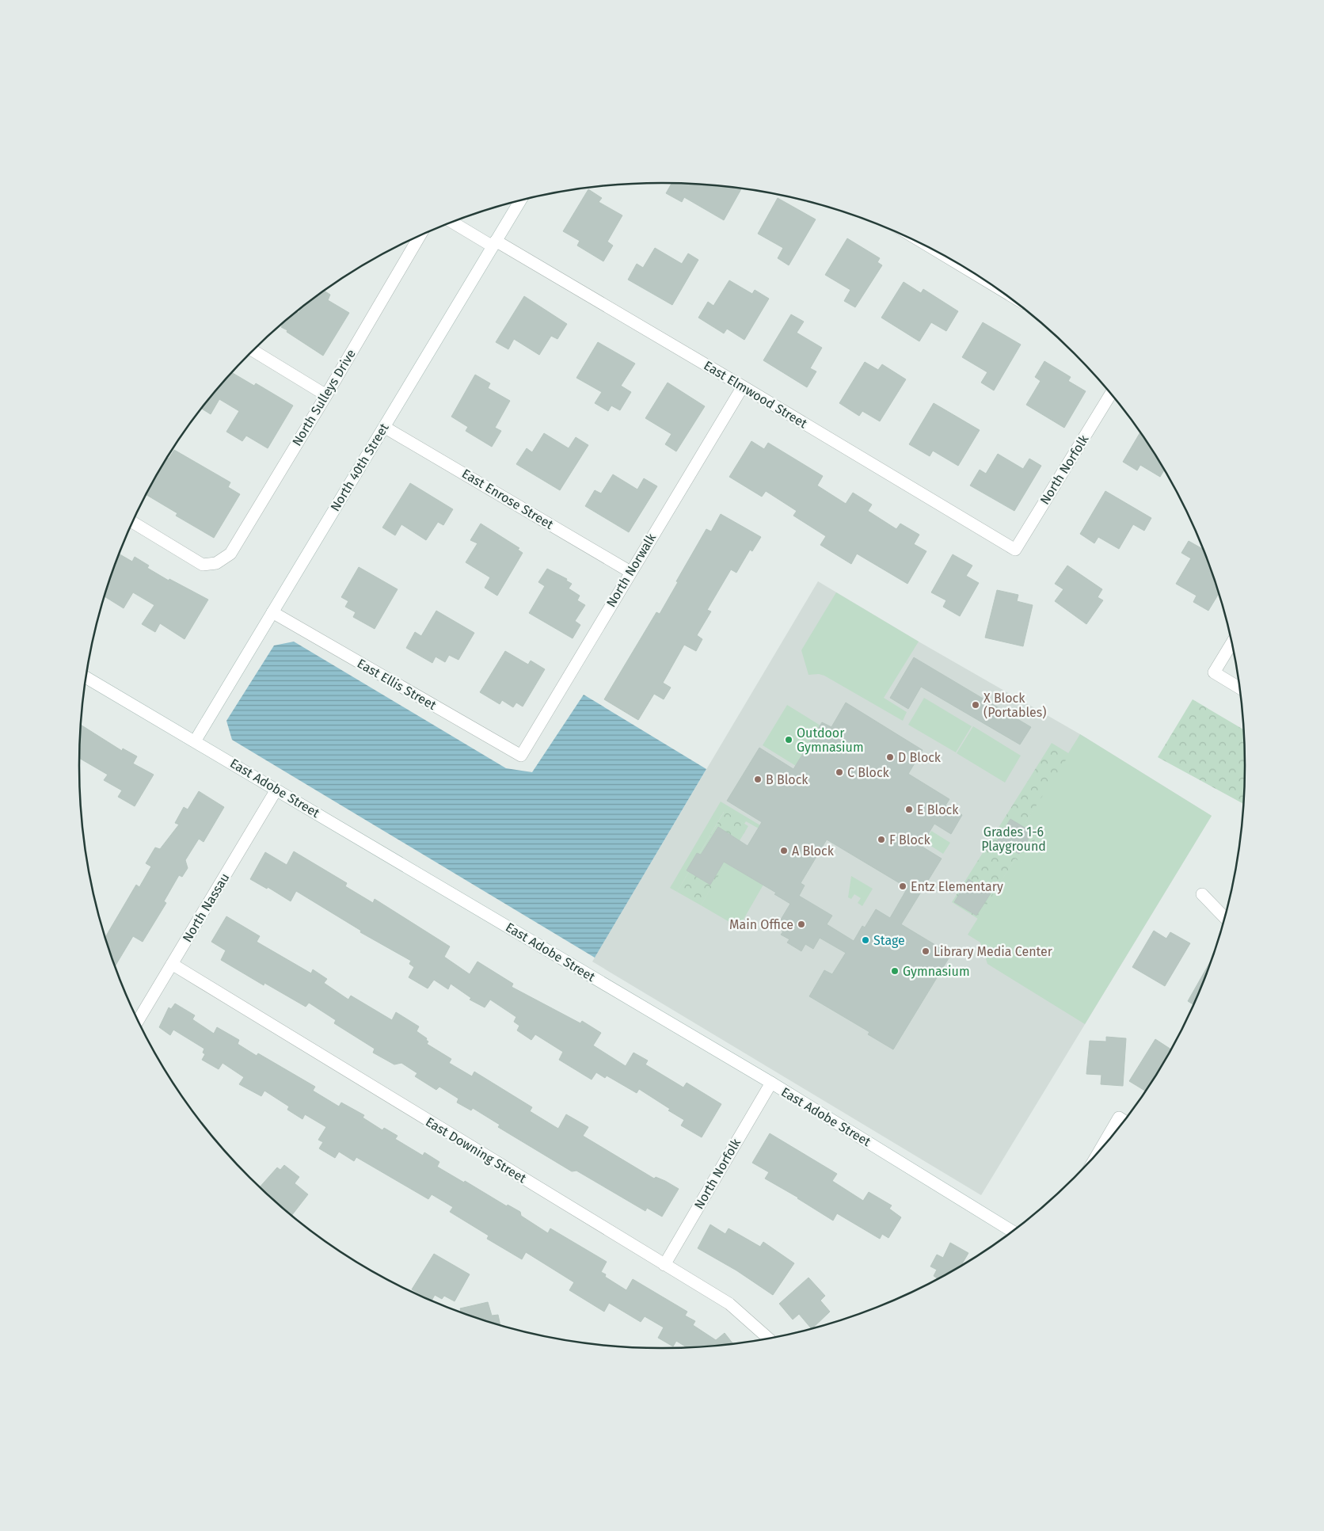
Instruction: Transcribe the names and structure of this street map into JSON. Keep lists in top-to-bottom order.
{
  "streets": {
    "street": [
      "East Elmwood Street",
      "North Sulleys Drive",
      "North 40th Street",
      "North Norfolk",
      "East Enrose Street",
      "North Norwalk",
      "East Ellis Street",
      "East Adobe Street",
      "North Nassau",
      "East Downing Street"
    ]
  },
  "crossings": [
    ["East Elmwood Street", "North 40th Street"],
    ["East Elmwood Street", "North Norfolk"],
    ["East Elmwood Street", "North Norwalk"],
    ["North 40th Street", "East Enrose Street"],
    ["North 40th Street", "East Ellis Street"],
    ["North 40th Street", "East Adobe Street"],
    ["North Norfolk", "East Adobe Street"],
    ["North Norfolk", "East Downing Street"],
    ["East Enrose Street", "North Norwalk"],
    ["North Norwalk", "East Ellis Street"],
    ["East Adobe Street", "North Nassau"],
    ["North Nassau", "East Downing Street"]
  ],
  "parks": ["Grades 1-6 Playground"],
  "places": [
    "X Block (Portables)",
    "Outdoor Gymnasium",
    "D Block",
    "C Block",
    "B Block",
    "E Block",
    "F Block",
    "A Block",
    "Entz Elementary",
    "Main Office",
    "Stage",
    "Library Media Center",
    "Gymnasium"
  ]
}
